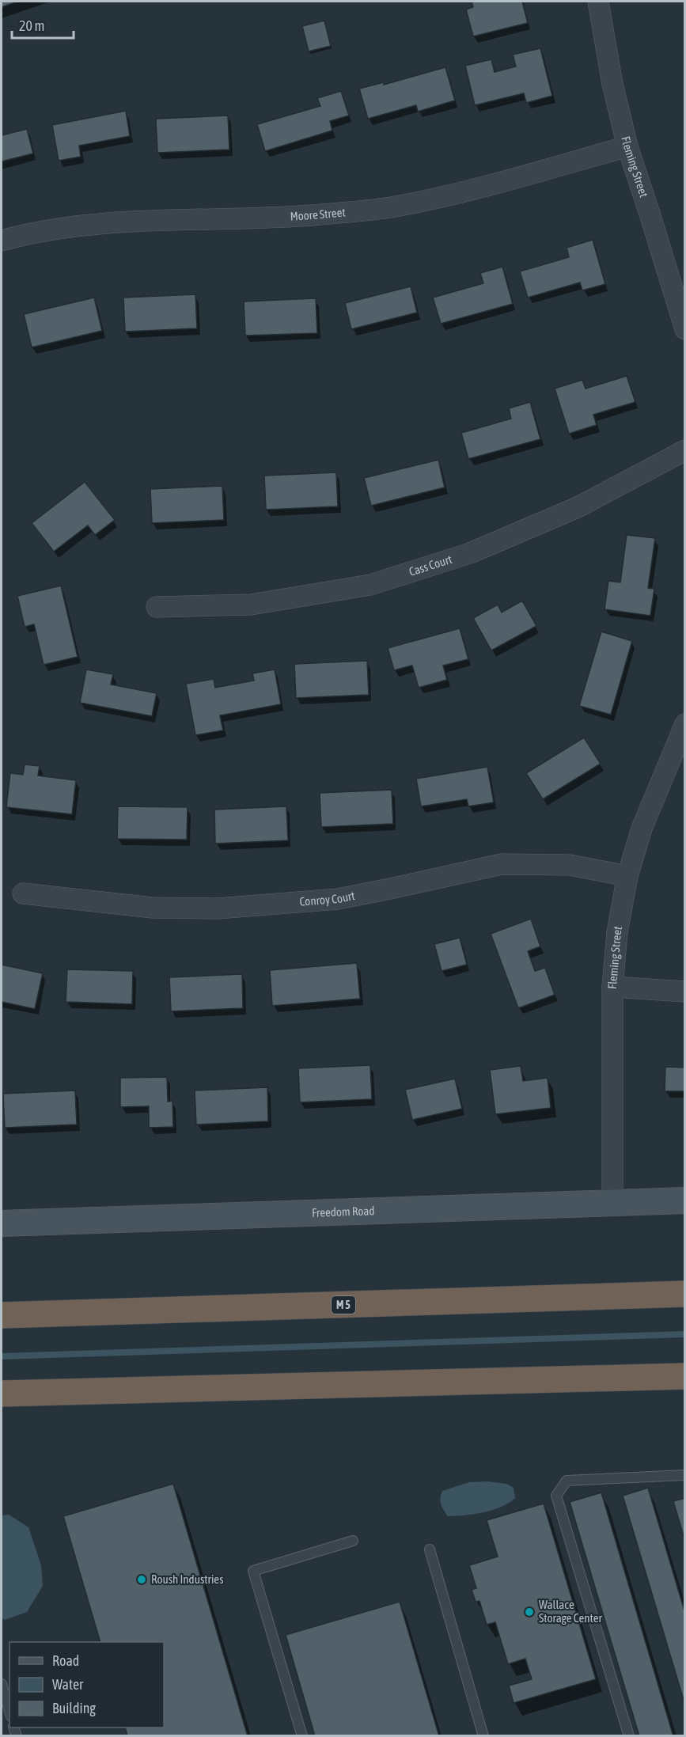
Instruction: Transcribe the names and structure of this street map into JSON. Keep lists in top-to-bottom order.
{
  "streets": {
    "highway": ["M 5"],
    "street": [
      "Fleming Street",
      "Moore Street",
      "Cass Court",
      "Conroy Court",
      "Freedom Road"
    ]
  },
  "crossings": [
    ["Fleming Street", "Moore Street"],
    ["Fleming Street", "Conroy Court"],
    ["Fleming Street", "Freedom Road"]
  ],
  "places": ["Roush Industries", "Wallace Storage Center"],
  "legend": ["Road", "Water", "Building"],
  "scale_bar": "20 m"
}
